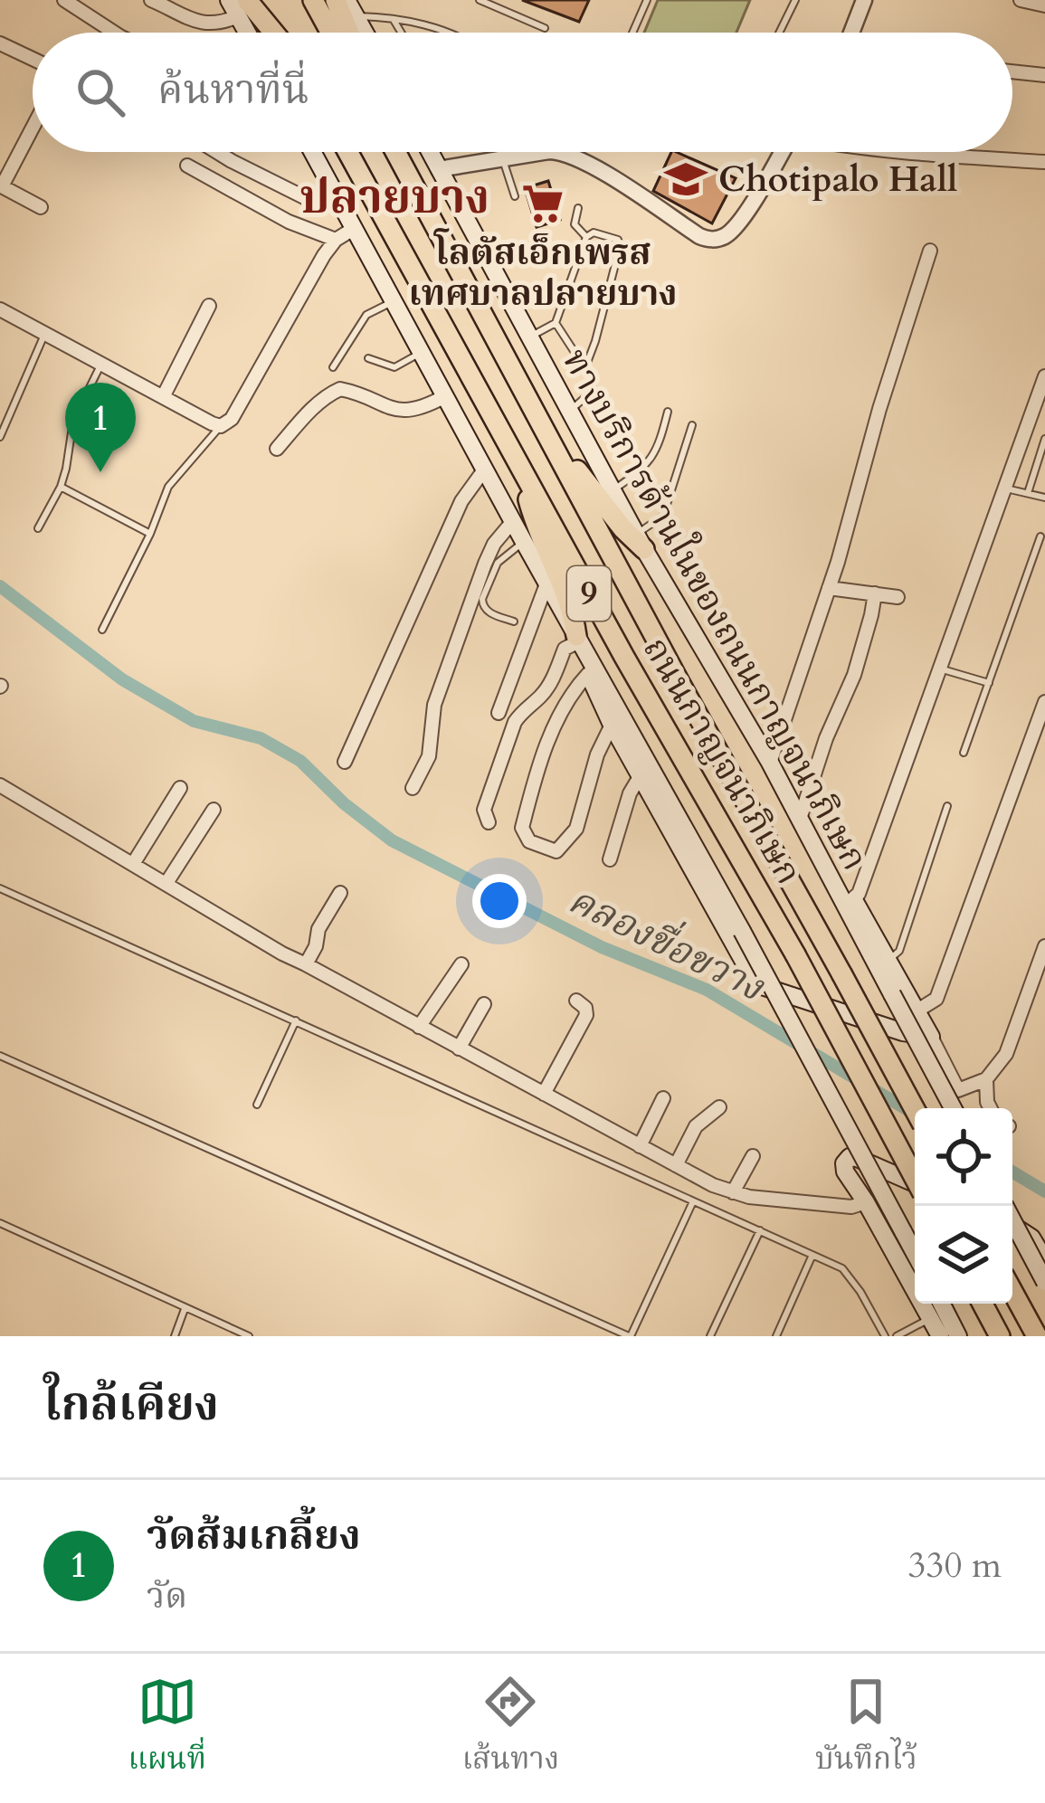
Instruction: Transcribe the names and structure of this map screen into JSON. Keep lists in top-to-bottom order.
{
  "streets": {
    "highway": ["9", "ถนนกาญจนาภิเษก"],
    "main road": ["ทางบริการด้านในของถนนกาญจนาภิเษก"]
  },
  "districts": ["ปลายบาง"],
  "water": ["คลองขื่อขวาง"],
  "places": {
    "school or university": ["Chotipalo Hall"],
    "supermarket": ["โลตัสเอ็กเพรส เทศบาลปลายบาง"]
  },
  "page": {
    "search": "ค้นหาที่นี่",
    "pins": "1",
    "heading": "ใกล้เคียง",
    "list": [
      {
        "mark": "1",
        "name": "วัดส้มเกลี้ยง",
        "note": "วัด",
        "value": "330 m"
      }
    ],
    "nav": ["แผนที่", "เส้นทาง", "บันทึกไว้"]
  }
}
